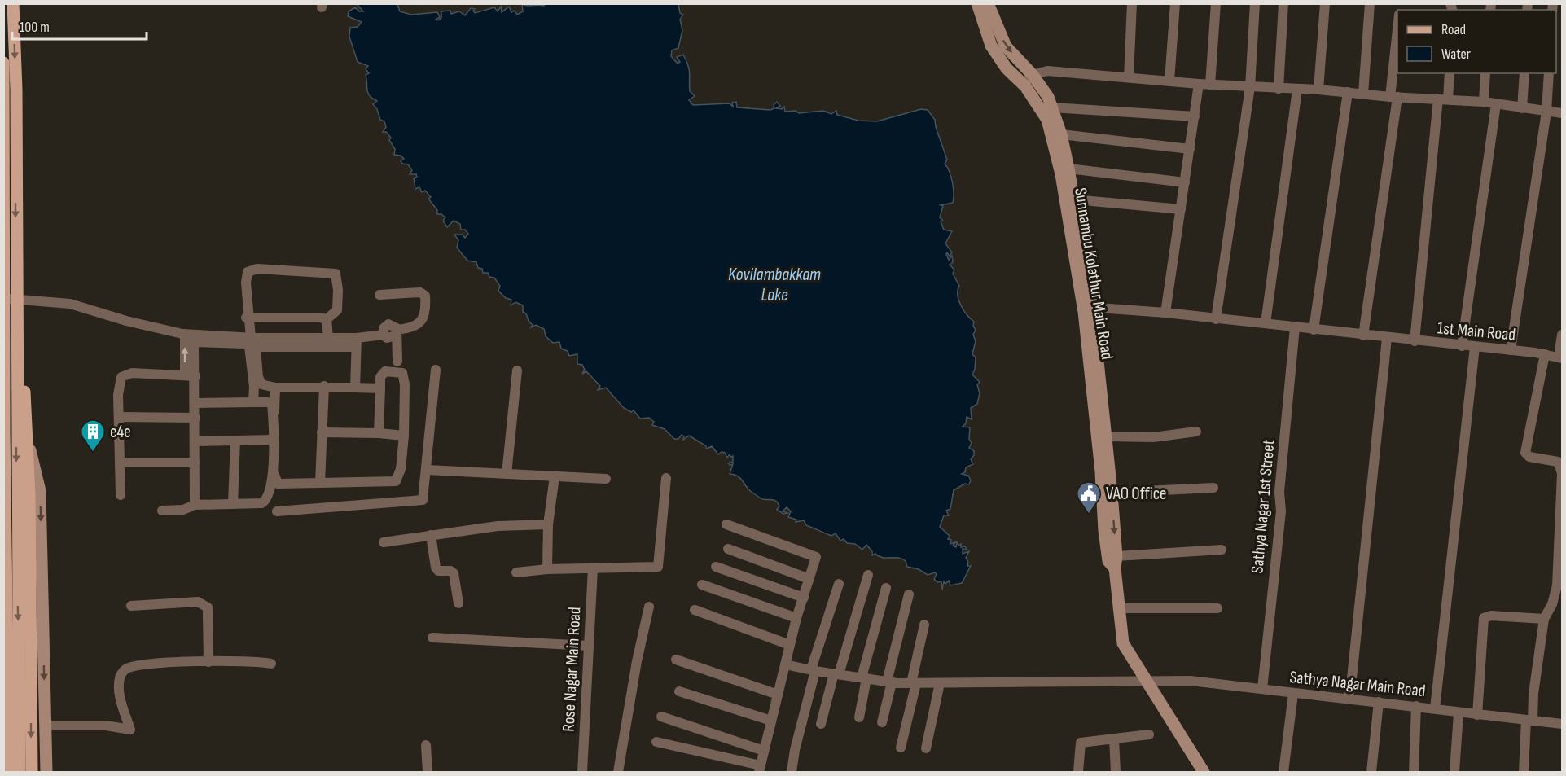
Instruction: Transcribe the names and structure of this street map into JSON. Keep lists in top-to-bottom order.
{
  "streets": {
    "street": [
      "Sunnambu Kolathur Main Road",
      "1st Main Road",
      "Sathya Nagar 1st Street",
      "Rose Nagar Main Road",
      "Sathya Nagar Main Road"
    ]
  },
  "crossings": [
    ["Sunnambu Kolathur Main Road", "1st Main Road"],
    ["Sunnambu Kolathur Main Road", "Sathya Nagar Main Road"],
    ["1st Main Road", "Sathya Nagar 1st Street"],
    ["Sathya Nagar 1st Street", "Sathya Nagar Main Road"]
  ],
  "water": ["Kovilambakkam Lake"],
  "places": {
    "building": ["e4e"],
    "public building": ["VAO Office"]
  },
  "legend": ["Road", "Water"],
  "scale_bar": "100 m"
}
